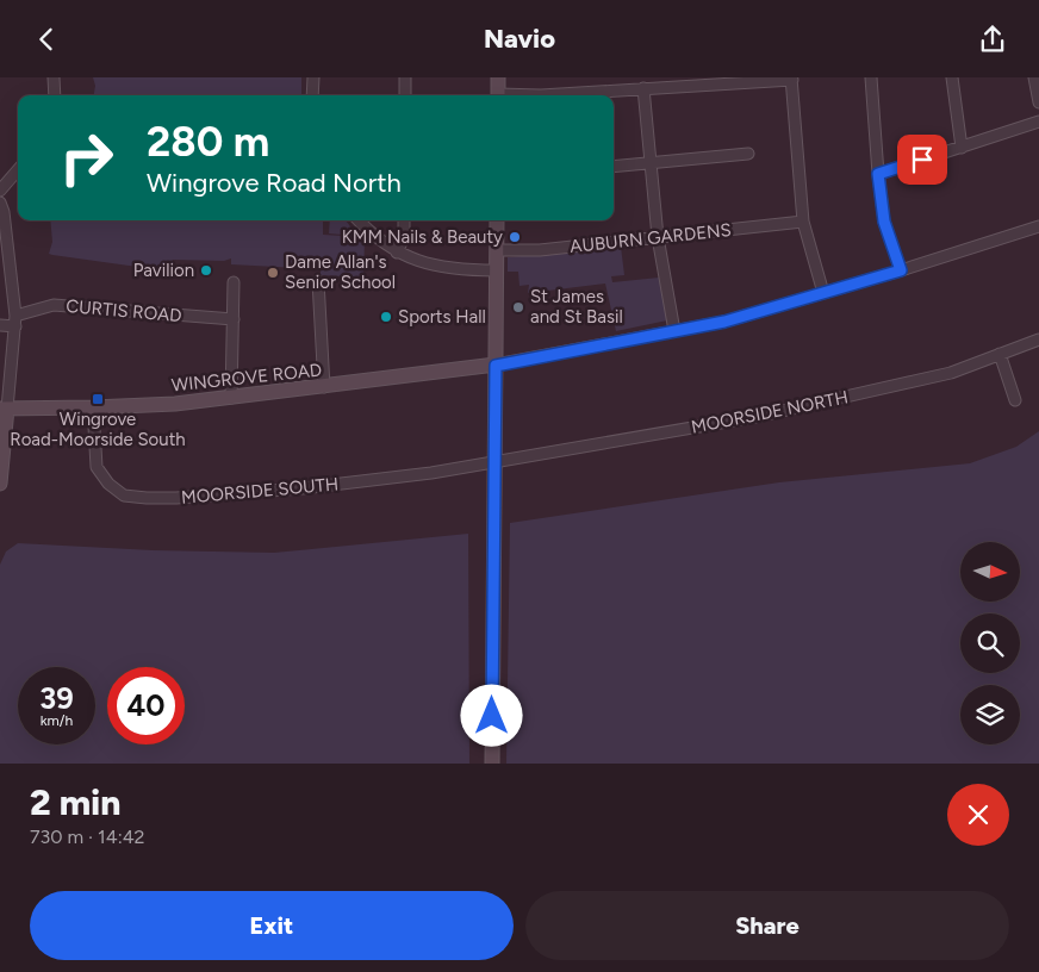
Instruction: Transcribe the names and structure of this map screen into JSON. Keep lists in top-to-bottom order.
{
  "streets": {
    "street": [
      "AUBURN GARDENS",
      "CURTIS ROAD",
      "WINGROVE ROAD",
      "MOORSIDE NORTH",
      "MOORSIDE SOUTH"
    ]
  },
  "crossings": [
    ["WINGROVE ROAD", "MOORSIDE SOUTH"],
    ["MOORSIDE NORTH", "MOORSIDE SOUTH"]
  ],
  "places": {
    "other": [
      "KMM Nails & Beauty",
      "Pavilion",
      "Dame Allan's Senior School",
      "St James and St Basil",
      "Sports Hall"
    ],
    "transit": ["Wingrove Road-Moorside South"]
  },
  "north": "right",
  "page": {
    "header": "Navio",
    "turn": ["280 m", "Wingrove Road North"],
    "speed": "39 km/h",
    "limit": "40",
    "heading": ["2 min", "730 m · 14:42"],
    "buttons": ["Exit", "Share"]
  }
}
